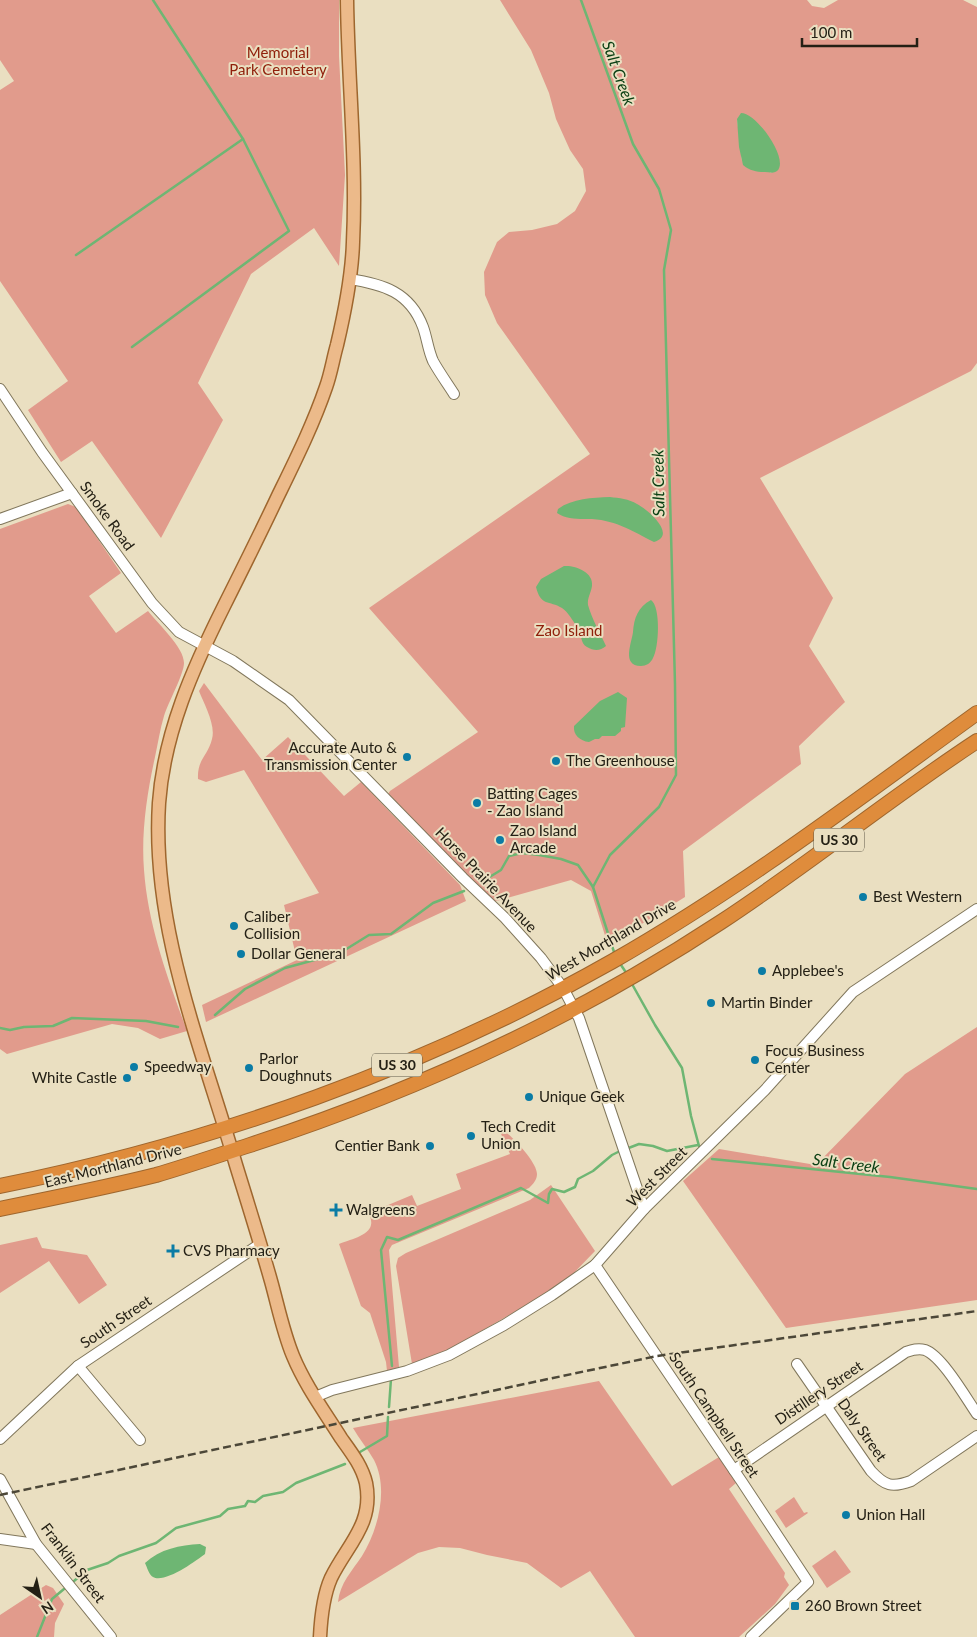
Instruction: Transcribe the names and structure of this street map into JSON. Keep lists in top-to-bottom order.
{
  "streets": {
    "highway": ["US 30", "West Morthland Drive", "East Morthland Drive"],
    "street": [
      "Smoke Road",
      "Horse Prairie Avenue",
      "West Street",
      "South Street",
      "Distillery Street",
      "South Campbell Street",
      "Daly Street",
      "Franklin Street"
    ]
  },
  "crossings": [
    ["Smoke Road", "Horse Prairie Avenue"],
    ["US 30", "Horse Prairie Avenue"],
    ["US 30", "East Morthland Drive"],
    ["Horse Prairie Avenue", "West Morthland Drive"],
    ["Horse Prairie Avenue", "West Street"],
    ["West Morthland Drive", "East Morthland Drive"],
    ["West Street", "South Campbell Street"],
    ["Distillery Street", "South Campbell Street"],
    ["Distillery Street", "Daly Street"]
  ],
  "water": ["Salt Creek"],
  "parks": ["Memorial Park Cemetery", "Zao Island"],
  "places": {
    "other": [
      "Accurate Auto & Transmission Center",
      "The Greenhouse",
      "Batting Cages - Zao Island",
      "Zao Island Arcade",
      "Best Western",
      "Caliber Collision",
      "Dollar General",
      "Applebee's",
      "Martin Binder",
      "Focus Business Center",
      "Speedway",
      "Parlor Doughnuts",
      "White Castle",
      "Unique Geek",
      "Tech Credit Union",
      "Centier Bank",
      "Union Hall"
    ],
    "health": ["Walgreens", "CVS Pharmacy"],
    "transit": ["260 Brown Street"]
  },
  "scale_bar": "100 m",
  "north": "bottom right"
}
